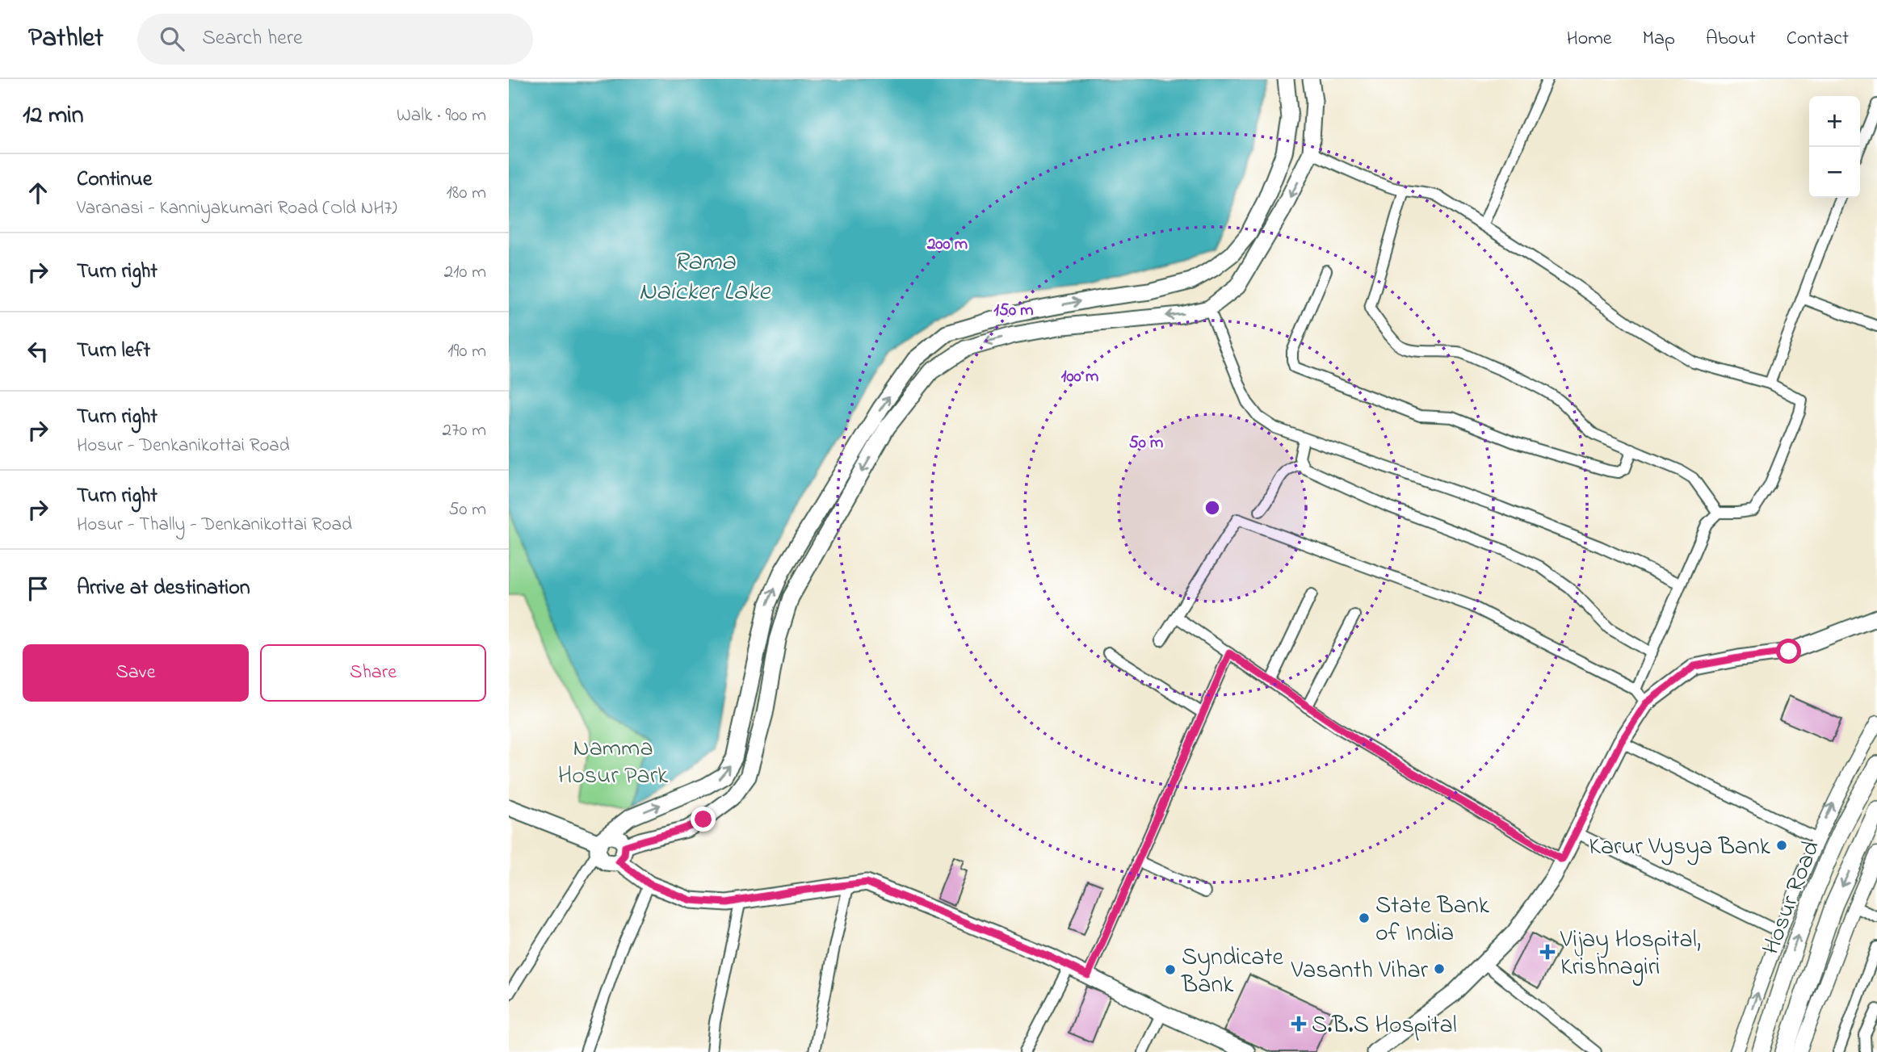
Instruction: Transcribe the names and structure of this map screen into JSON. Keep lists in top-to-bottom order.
{
  "streets": {
    "highway": ["Hosur Road"]
  },
  "water": ["Rama Naicker Lake"],
  "parks": ["Namma Hosur Park"],
  "places": {
    "other": [
      "Karur Vysya Bank",
      "State Bank of India",
      "Vasanth Vihar",
      "Syndicate Bank"
    ],
    "health": ["Vijay Hospital, Krishnagiri", "S.B.S Hospital"]
  },
  "page": {
    "header": "Pathlet",
    "search": "Search here",
    "nav": [
      "Home",
      "Map",
      "About",
      "Contact"
    ],
    "heading": ["12 min", "Walk · 900 m"],
    "map_buttons": ["+", "−"],
    "list": [
      ["Continue", "Varanasi - Kanniyakumari Road (Old NH7)", "180 m"],
      ["Turn right", "210 m"],
      ["Turn left", "190 m"],
      ["Turn right", "Hosur - Denkanikottai Road", "270 m"],
      ["Turn right", "Hosur - Thally - Denkanikottai Road", "50 m"],
      "Arrive at destination"
    ],
    "buttons": ["Save", "Share"]
  },
  "rings": [
    "200 m",
    "150 m",
    "100 m",
    "50 m"
  ]
}
